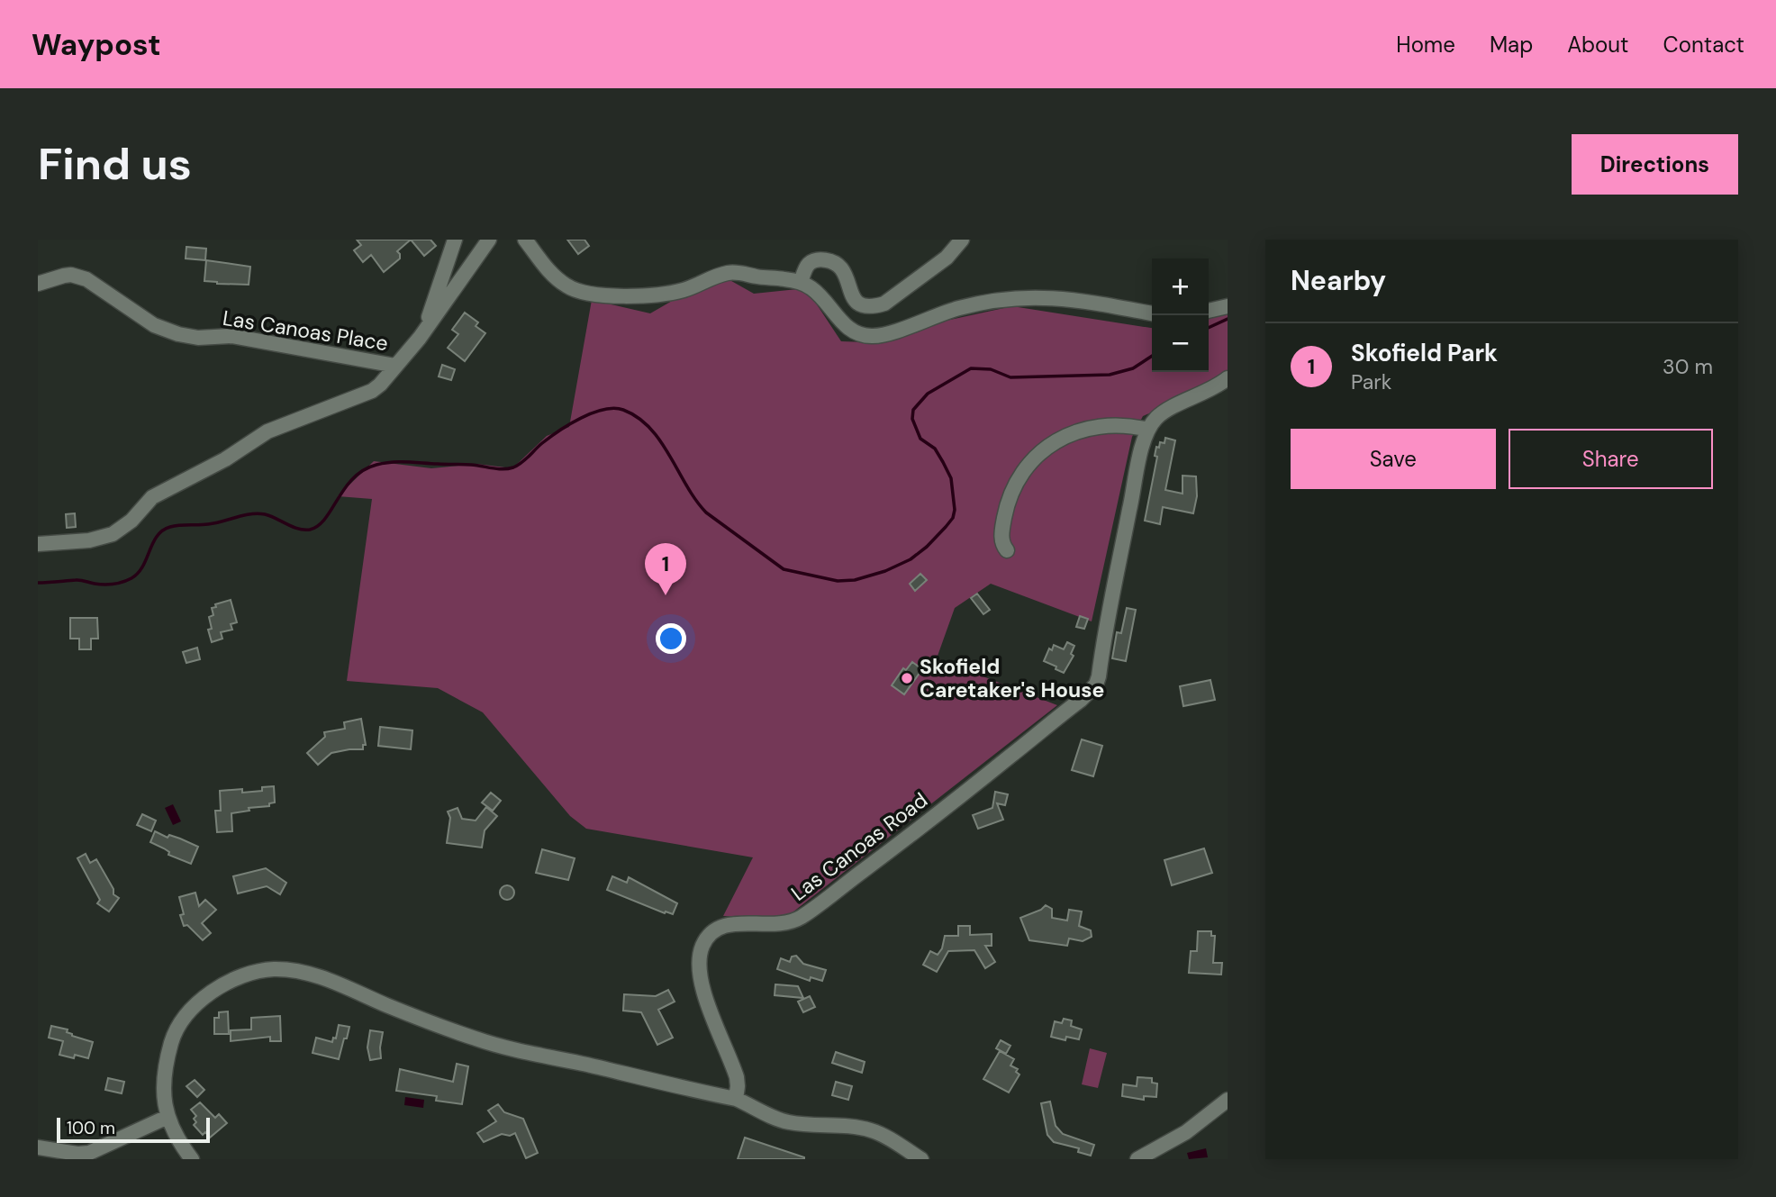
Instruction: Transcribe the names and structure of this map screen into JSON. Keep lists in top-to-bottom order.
{
  "streets": {
    "street": ["Las Canoas Place", "Las Canoas Road"]
  },
  "places": ["Skofield Caretaker's House"],
  "scale_bar": "100 m",
  "page": {
    "header": "Waypost",
    "nav": [
      "Home",
      "Map",
      "About",
      "Contact"
    ],
    "buttons": [
      "Directions",
      ["Save", "Share"]
    ],
    "title": "Find us",
    "heading": "Nearby",
    "map_buttons": ["+", "−"],
    "list": [
      {
        "mark": "1",
        "name": "Skofield Park",
        "note": "Park",
        "value": "30 m"
      }
    ],
    "pins": "1",
    "scale": "100 m"
  }
}
